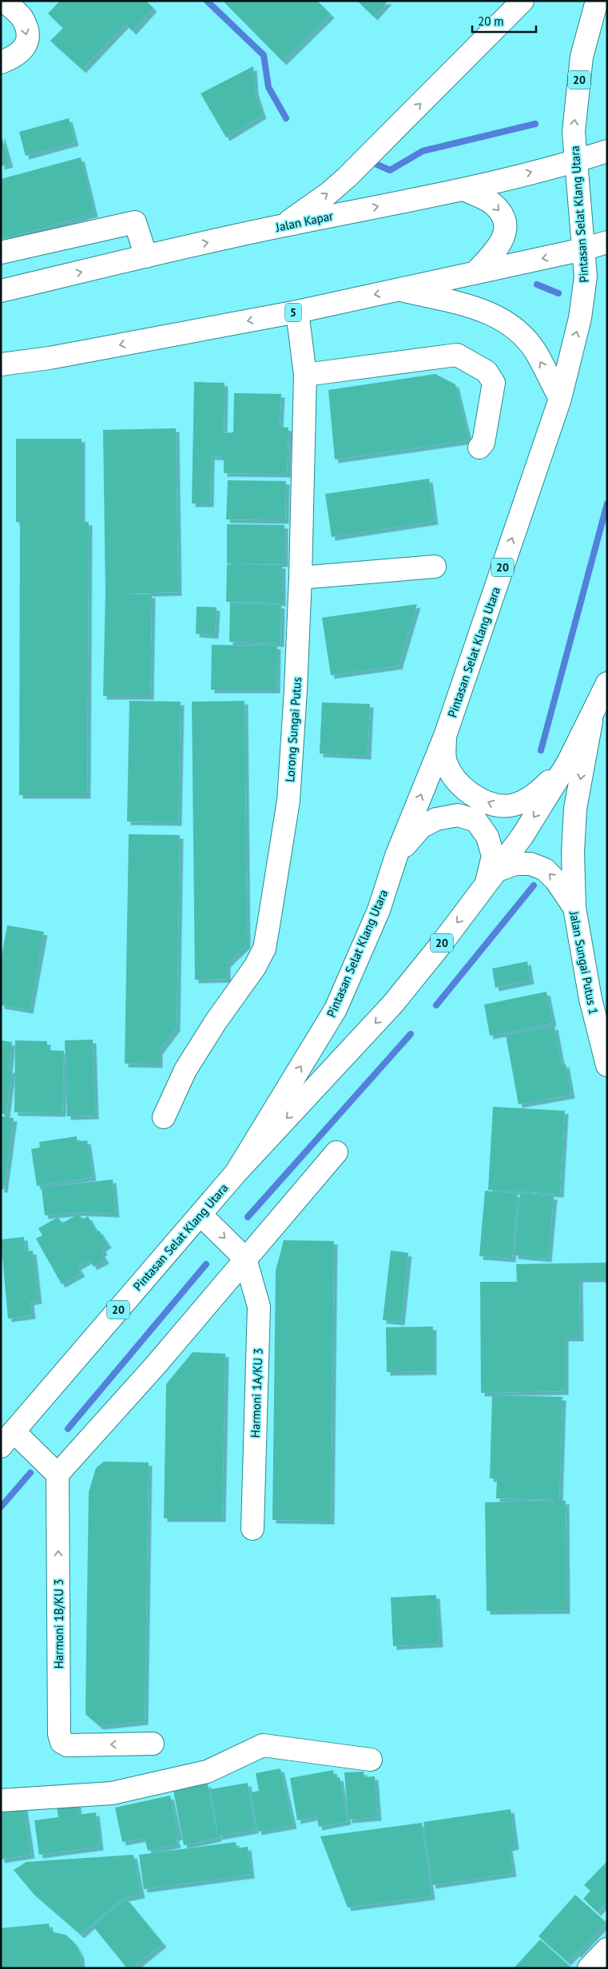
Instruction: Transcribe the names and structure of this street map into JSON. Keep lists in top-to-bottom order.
{
  "streets": {
    "main road": [
      "20",
      "Pintasan Selat Klang Utara",
      "Jalan Kapar",
      "5",
      "Lorong Sungai Putus",
      "Jalan Sungai Putus 1",
      "Harmoni 1A/KU 3",
      "Harmoni 1B/KU 3"
    ]
  },
  "crossings": [
    ["Pintasan Selat Klang Utara", "Jalan Kapar"],
    ["Pintasan Selat Klang Utara", "5"],
    ["Pintasan Selat Klang Utara", "Jalan Sungai Putus 1"],
    ["5", "Lorong Sungai Putus"]
  ],
  "scale_bar": "20 m"
}
